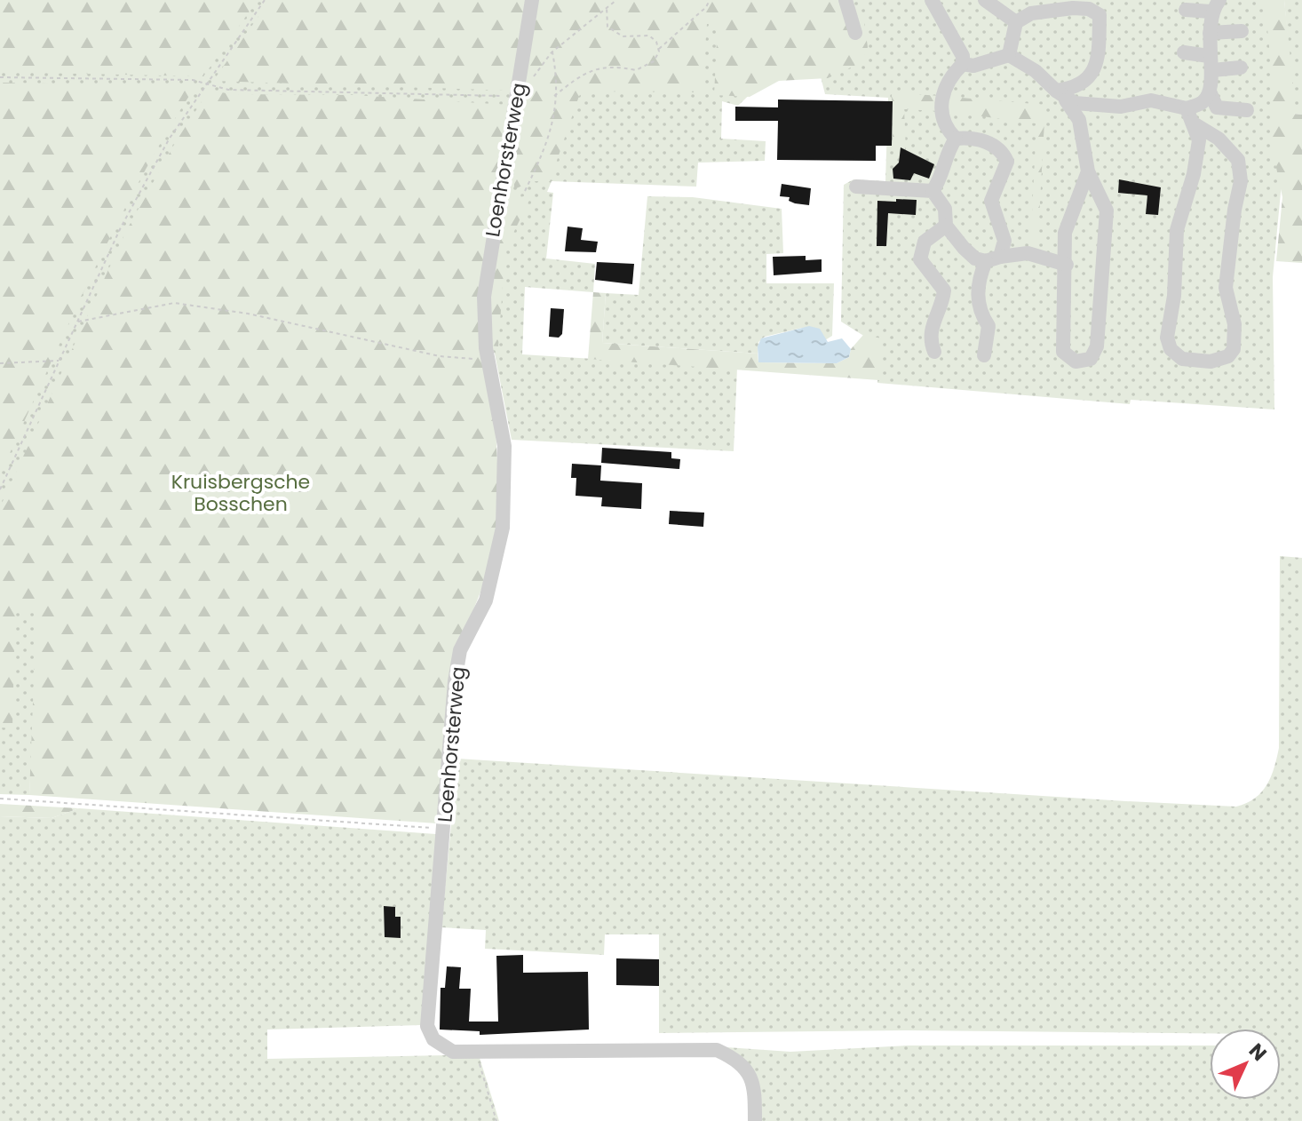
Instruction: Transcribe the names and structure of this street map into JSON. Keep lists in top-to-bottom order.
{
  "streets": {
    "street": ["Loenhorsterweg"]
  },
  "parks": ["Kruisbergsche Bosschen"],
  "north": "top right"
}
